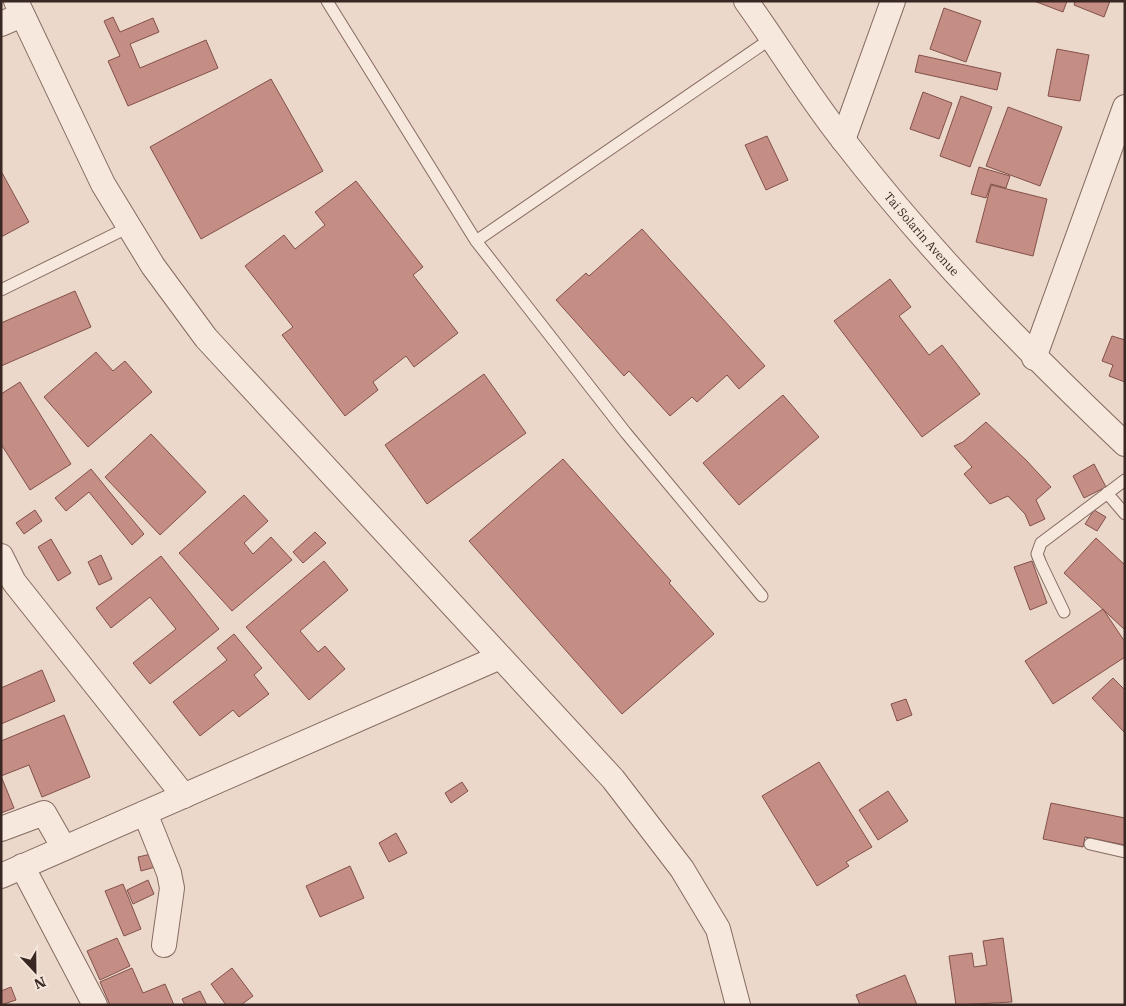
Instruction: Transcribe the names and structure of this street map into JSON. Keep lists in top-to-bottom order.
{
  "streets": {
    "street": ["Tai Solarin Avenue"]
  },
  "north": "bottom"
}
